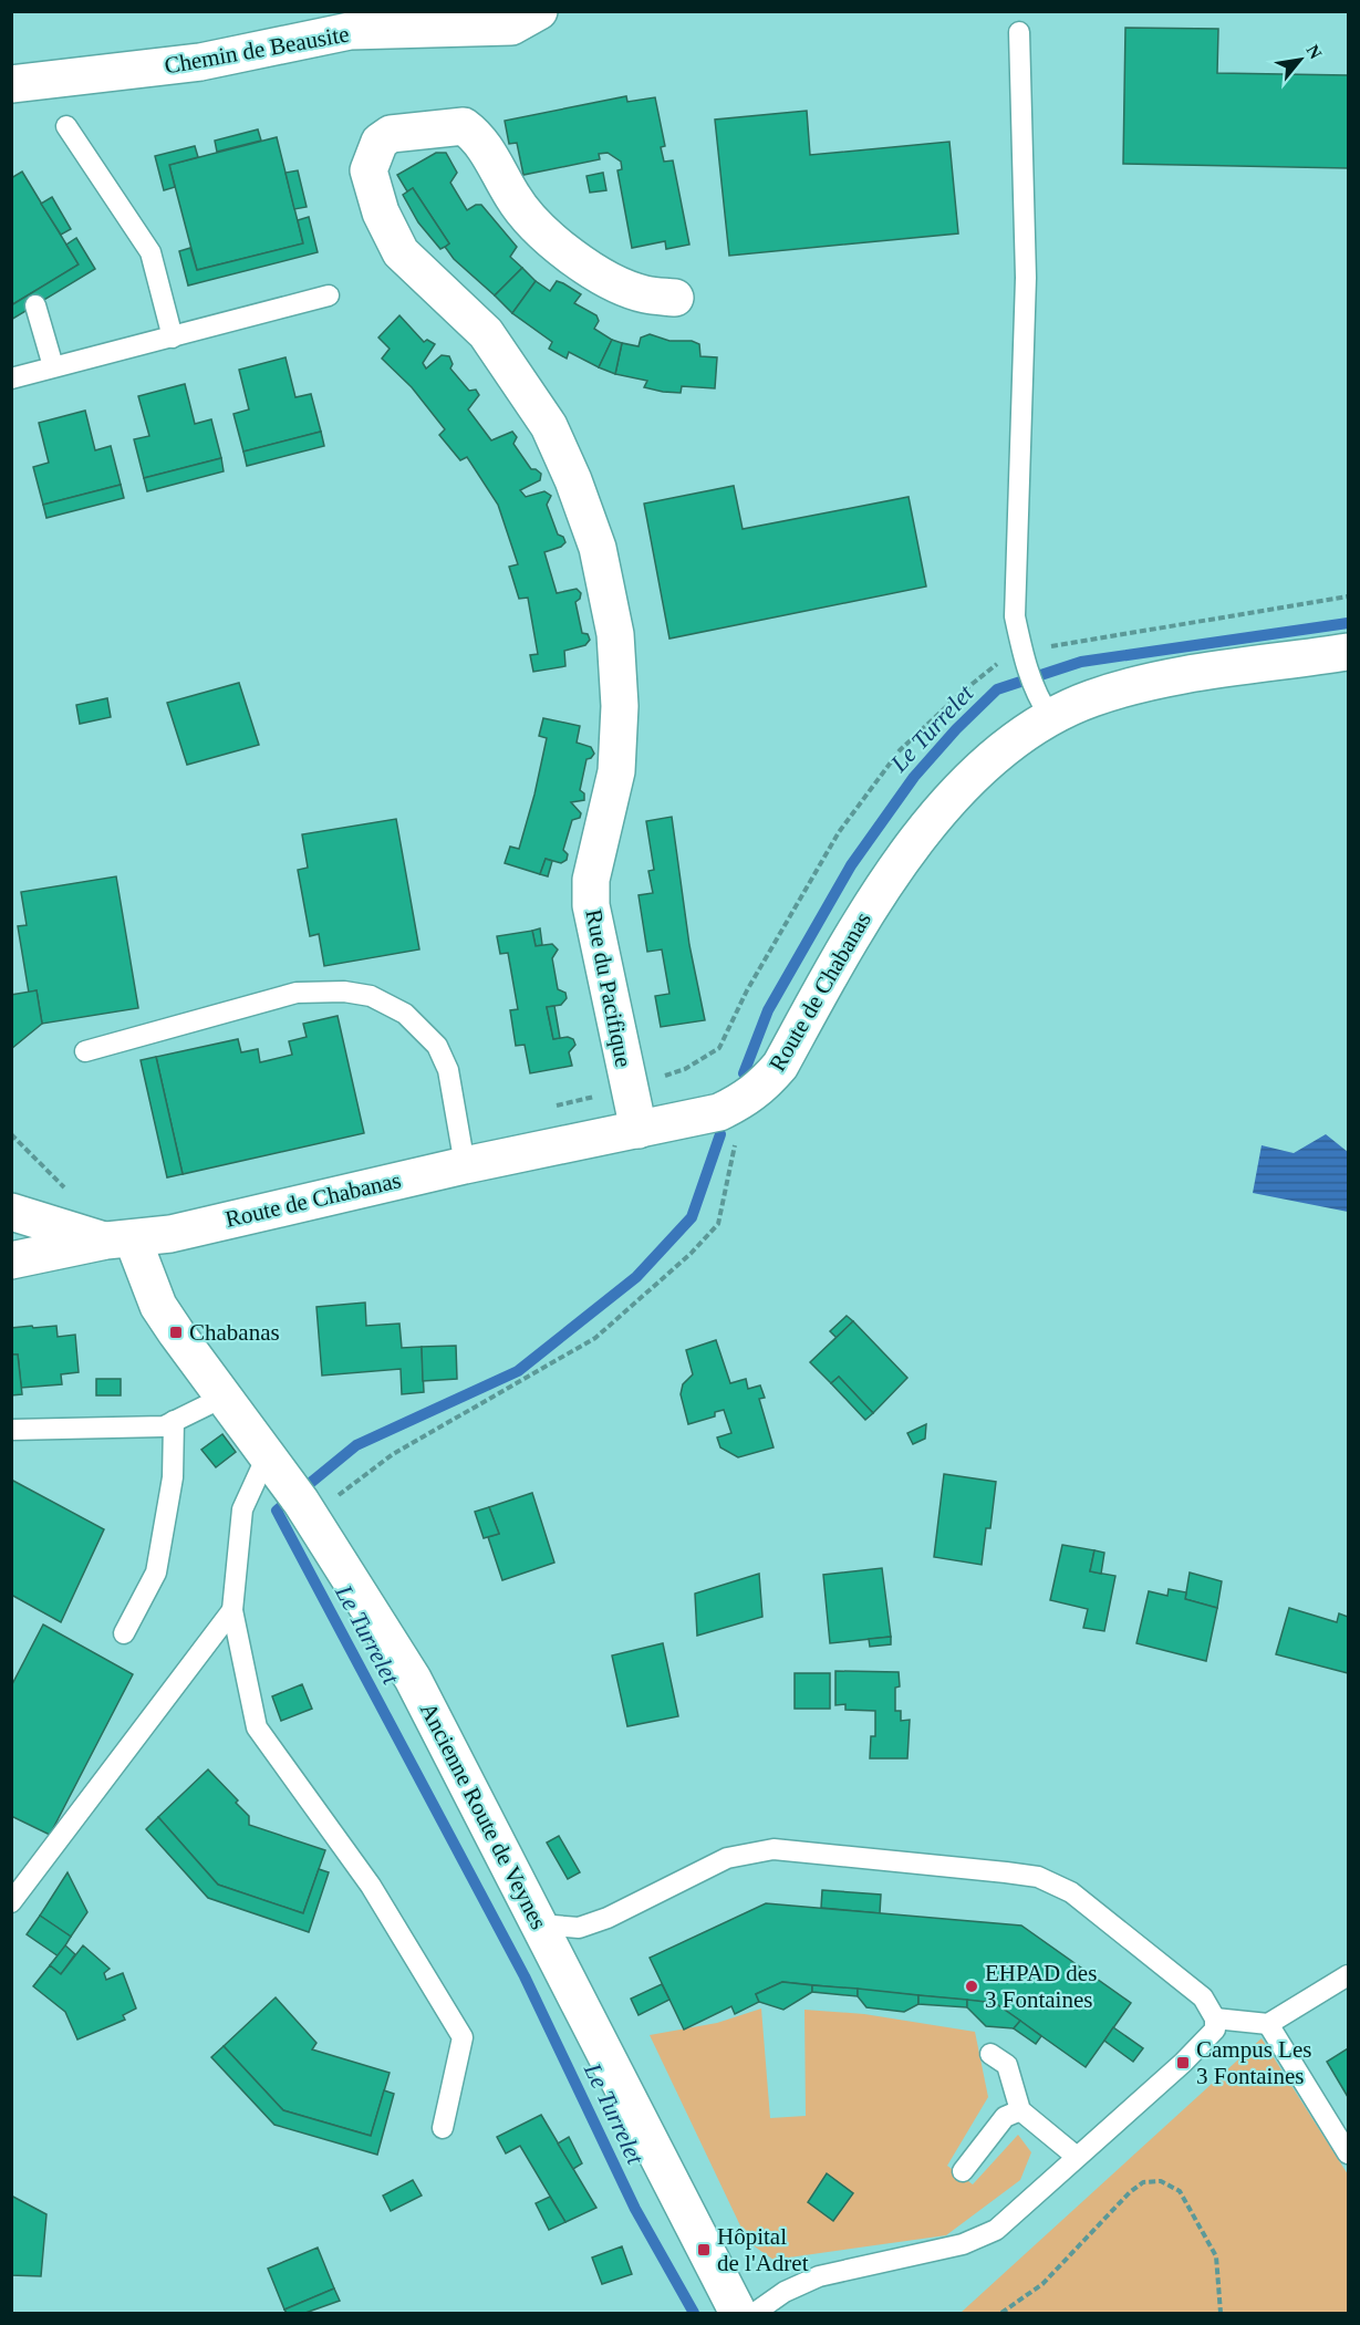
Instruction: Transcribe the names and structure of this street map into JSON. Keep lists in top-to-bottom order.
{
  "streets": {
    "street": [
      "Chemin de Beausite",
      "Rue du Pacifique",
      "Route de Chabanas",
      "Ancienne Route de Veynes"
    ]
  },
  "crossings": [
    ["Rue du Pacifique", "Route de Chabanas"],
    ["Route de Chabanas", "Ancienne Route de Veynes"]
  ],
  "water": ["Le Turrelet"],
  "places": {
    "transit": ["Chabanas", "Campus Les 3 Fontaines", "Hôpital de l'Adret"],
    "other": ["EHPAD des 3 Fontaines"]
  },
  "north": "top right"
}
